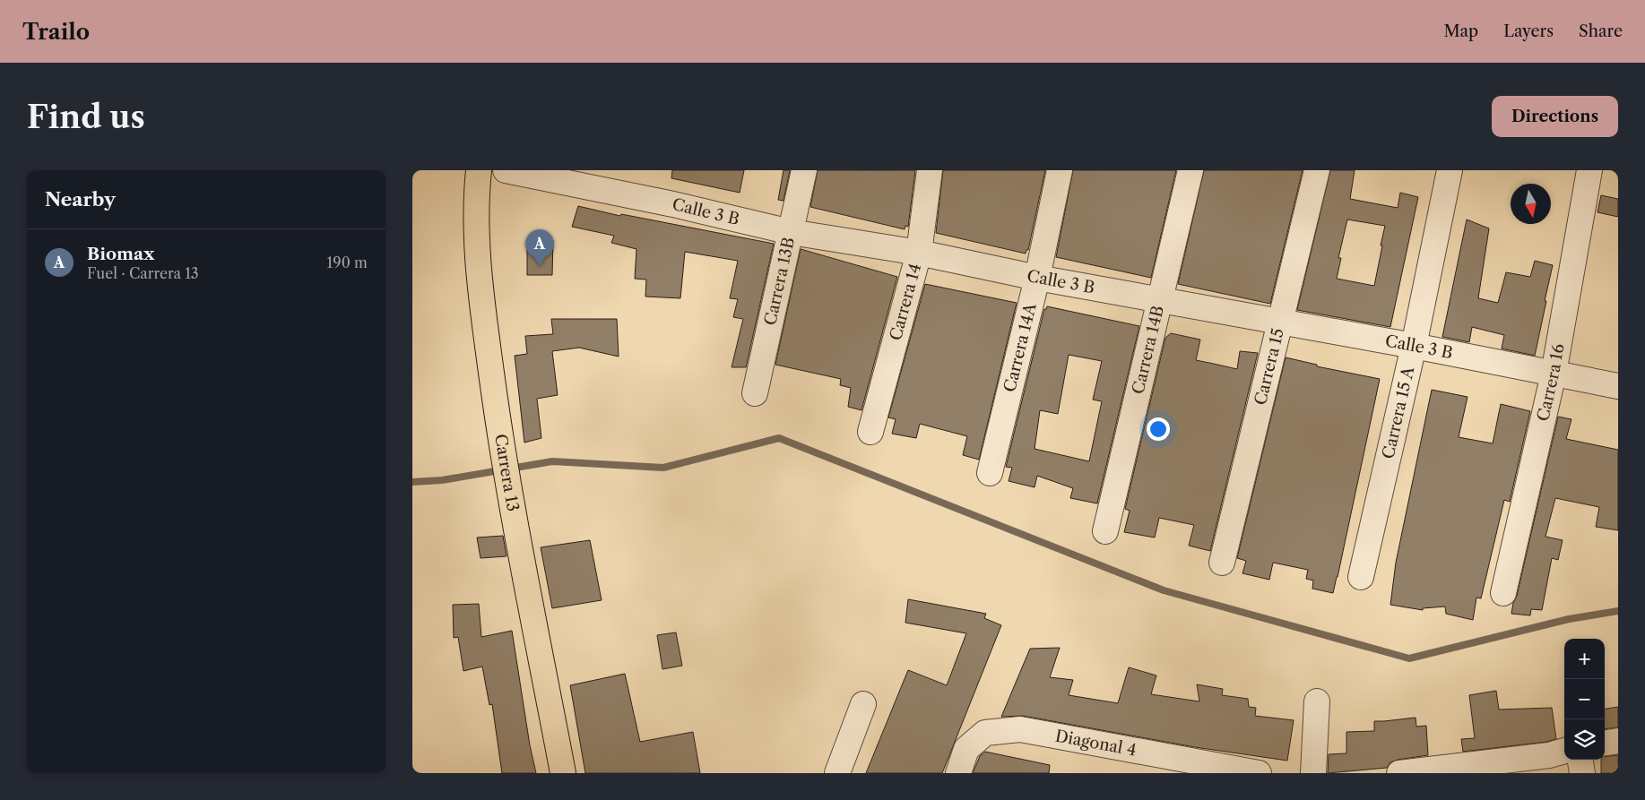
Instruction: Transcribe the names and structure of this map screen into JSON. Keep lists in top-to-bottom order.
{
  "streets": {
    "main road": ["Carrera 13"],
    "street": [
      "Calle 3 B",
      "Carrera 13B",
      "Carrera 14",
      "Carrera 14A",
      "Carrera 14B",
      "Carrera 15",
      "Carrera 16",
      "Carrera 15 A",
      "Diagonal 4"
    ]
  },
  "crossings": [
    ["Calle 3 B", "Carrera 13B"],
    ["Calle 3 B", "Carrera 14"],
    ["Calle 3 B", "Carrera 14A"],
    ["Calle 3 B", "Carrera 14B"],
    ["Calle 3 B", "Carrera 15"],
    ["Calle 3 B", "Carrera 16"],
    ["Calle 3 B", "Carrera 15 A"]
  ],
  "north": "bottom",
  "page": {
    "header": "Trailo",
    "nav": ["Map", "Layers", "Share"],
    "buttons": "Directions",
    "title": "Find us",
    "heading": "Nearby",
    "list": [
      {
        "mark": "A",
        "name": "Biomax",
        "note": "Fuel · Carrera 13",
        "value": "190 m"
      }
    ],
    "pins": "A",
    "map_buttons": ["+", "−"]
  }
}
